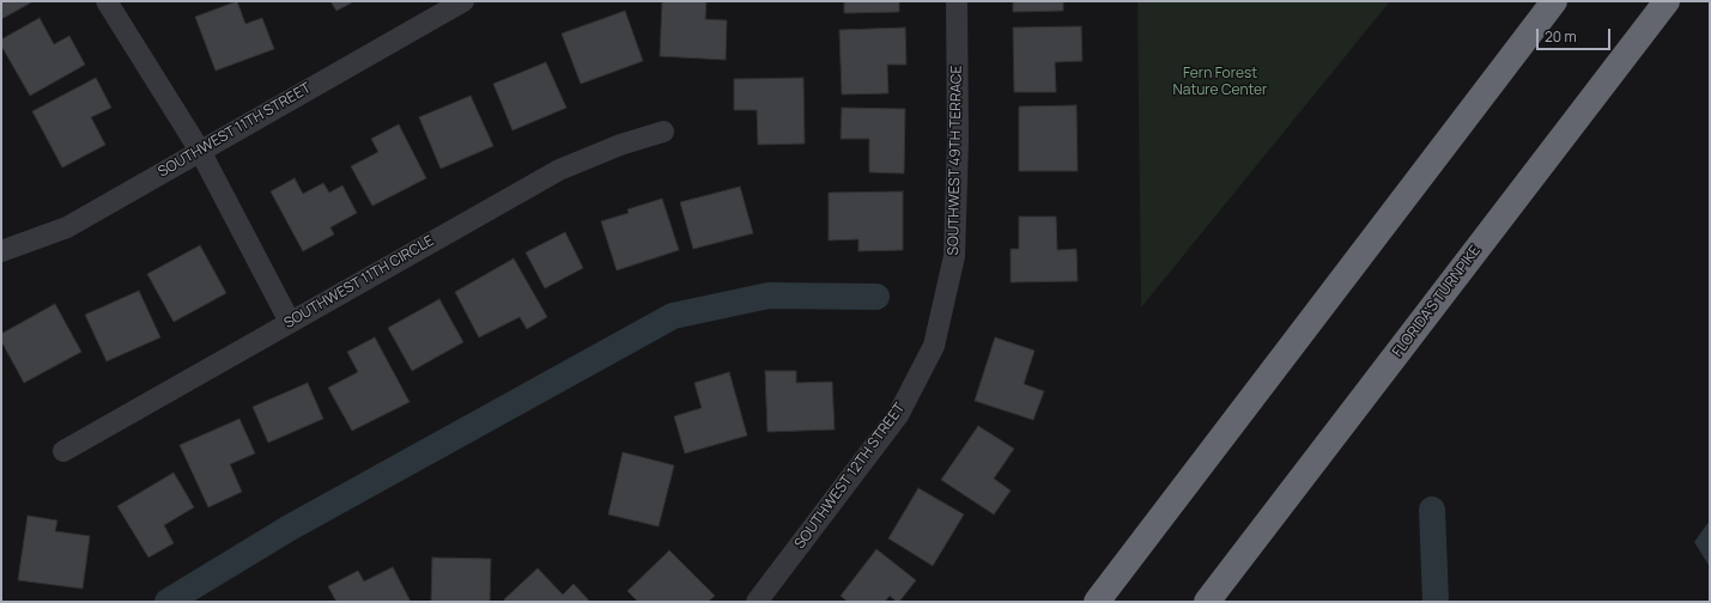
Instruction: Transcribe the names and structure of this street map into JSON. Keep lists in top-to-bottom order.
{
  "streets": {
    "highway": ["FLORIDA'S TURNPIKE"],
    "street": [
      "SOUTHWEST 11TH STREET",
      "SOUTHWEST 49TH TERRACE",
      "SOUTHWEST 11TH CIRCLE",
      "SOUTHWEST 12TH STREET"
    ]
  },
  "crossings": [
    ["SOUTHWEST 49TH TERRACE", "SOUTHWEST 12TH STREET"]
  ],
  "parks": ["Fern Forest Nature Center"],
  "scale_bar": "20 m"
}
